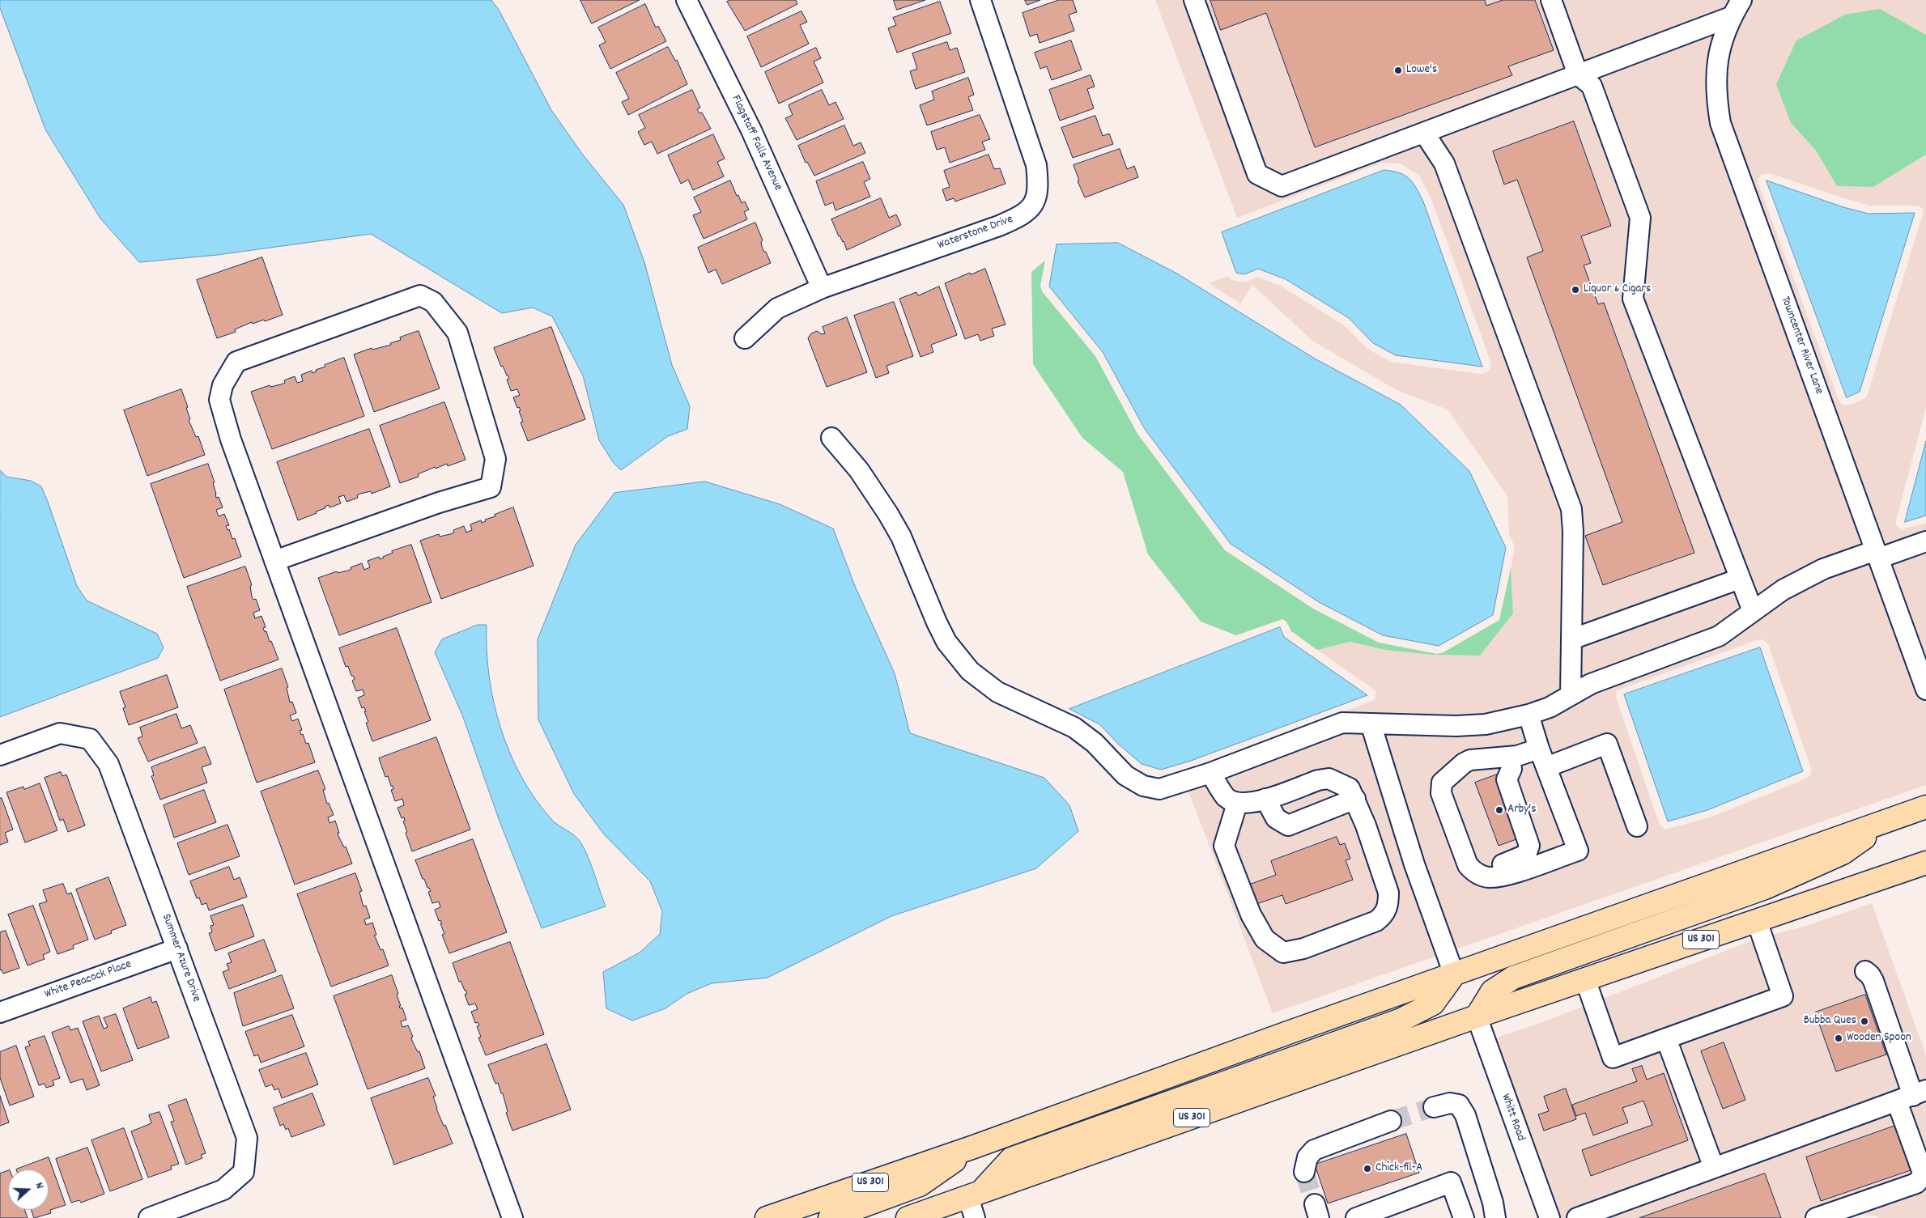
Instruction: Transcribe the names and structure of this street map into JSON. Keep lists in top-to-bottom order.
{
  "streets": {
    "main road": ["US 301"],
    "street": [
      "Flagstaff Falls Avenue",
      "Waterstone Drive",
      "Towncenter River Lane",
      "Summer Azure Drive",
      "White Peacock Place",
      "Whitt Road"
    ]
  },
  "crossings": [
    ["Flagstaff Falls Avenue", "Waterstone Drive"],
    ["US 301", "Whitt Road"],
    ["Summer Azure Drive", "White Peacock Place"]
  ],
  "places": [
    "Lowe's",
    "Liquor & Cigars",
    "Arby's",
    "Bubba Ques",
    "Wooden Spoon",
    "Chick-fil-A"
  ],
  "north": "right"
}
